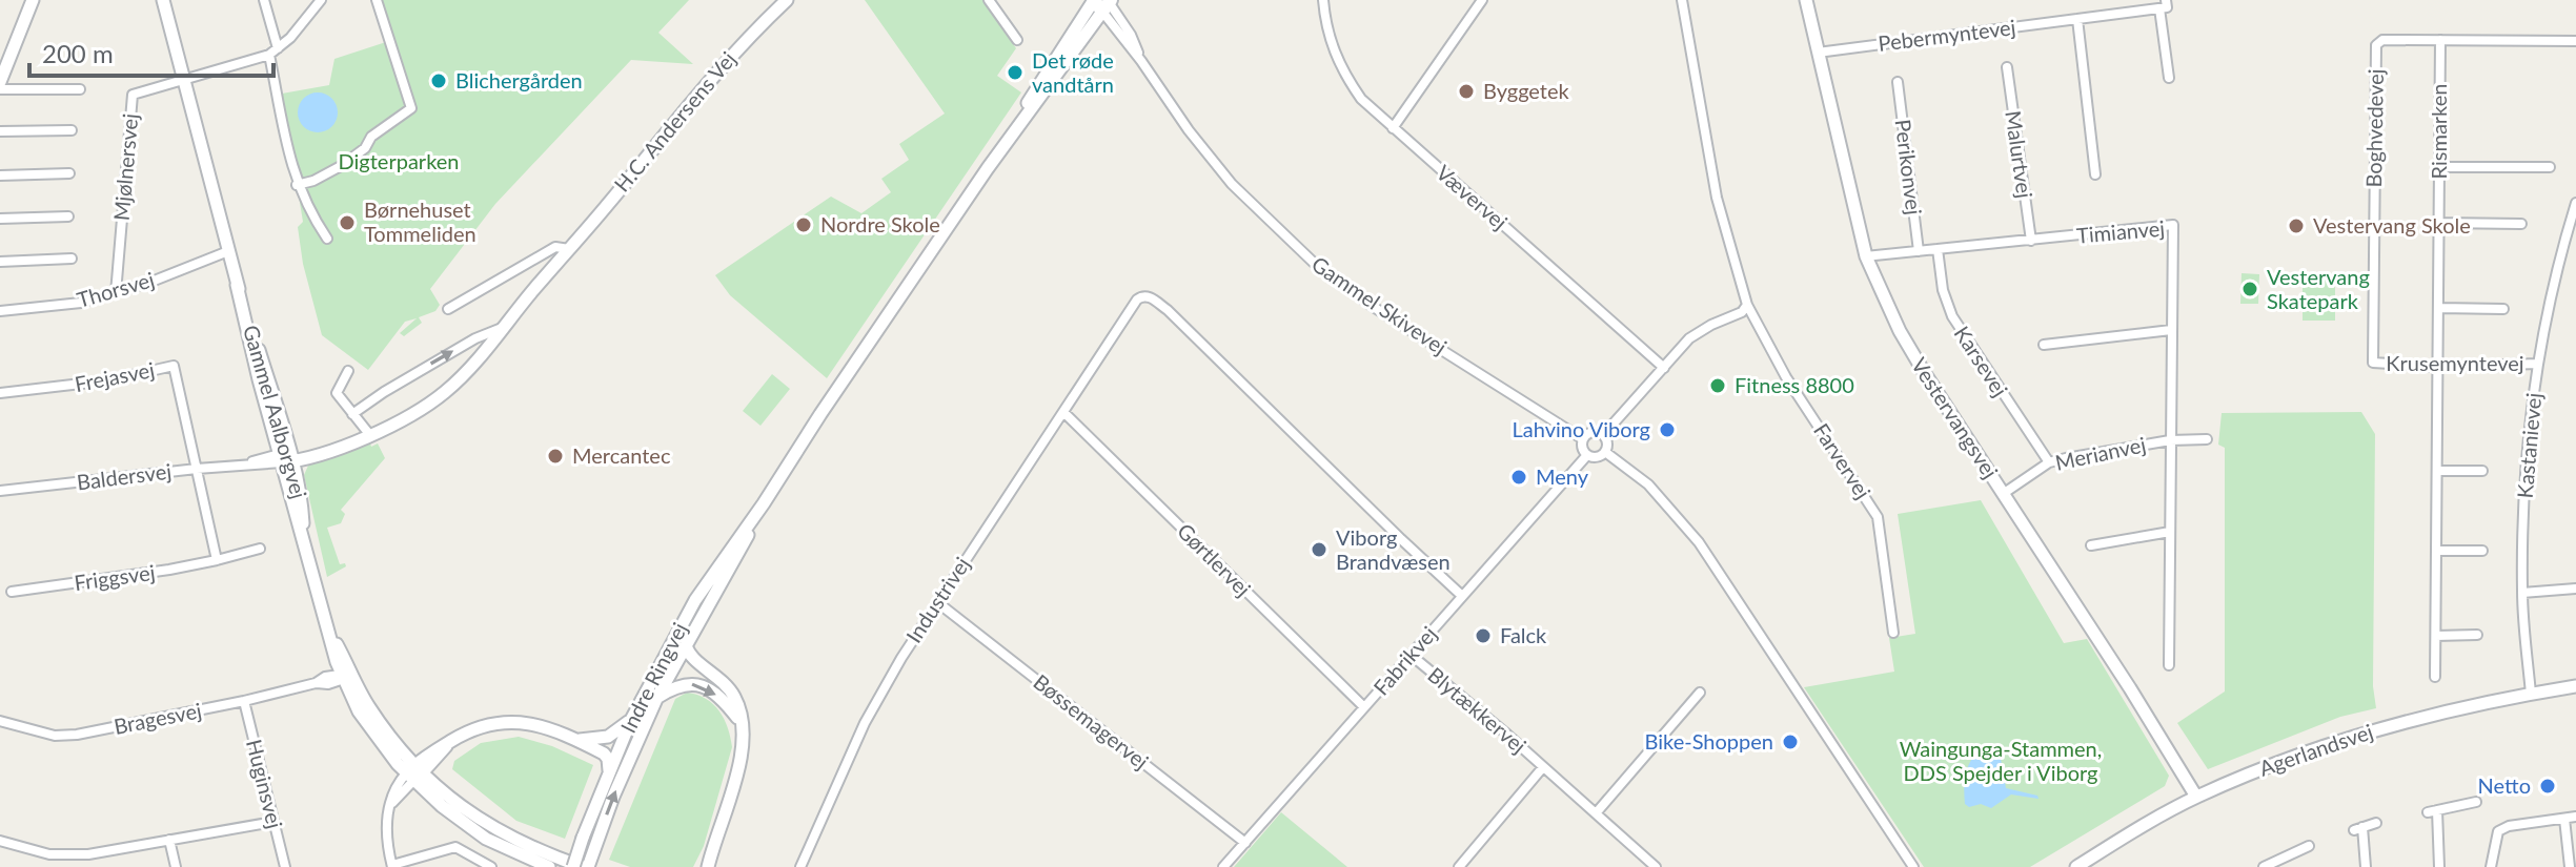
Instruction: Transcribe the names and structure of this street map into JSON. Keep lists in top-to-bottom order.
{
  "streets": {
    "street": [
      "Pebermyntevej",
      "H.C. Andersens Vej",
      "Boghvedevej",
      "Rismarken",
      "Malurtvej",
      "Mjølnersvej",
      "Perikonvej",
      "Vævervej",
      "Timianvej",
      "Thorsvej",
      "Gammel Skivevej",
      "Karsevej",
      "Krusemyntevej",
      "Frejasvej",
      "Gammel Aalborgvej",
      "Vestervangsvej",
      "Kastanievej",
      "Merianvej",
      "Farvervej",
      "Baldersvej",
      "Gørtlervej",
      "Friggsvej",
      "Industrivej",
      "Fabrikvej",
      "Indre Ringvej",
      "Blytækkervej",
      "Bragesvej",
      "Bøssemagervej",
      "Agerlandsvej",
      "Huginsvej"
    ]
  },
  "crossings": [
    ["Pebermyntevej", "Vestervangsvej"],
    ["H.C. Andersens Vej", "Gammel Aalborgvej"],
    ["H.C. Andersens Vej", "Baldersvej"],
    ["Boghvedevej", "Rismarken"],
    ["Boghvedevej", "Krusemyntevej"],
    ["Rismarken", "Krusemyntevej"],
    ["Malurtvej", "Timianvej"],
    ["Mjølnersvej", "Thorsvej"],
    ["Mjølnersvej", "Gammel Aalborgvej"],
    ["Perikonvej", "Timianvej"],
    ["Timianvej", "Karsevej"],
    ["Timianvej", "Vestervangsvej"],
    ["Timianvej", "Merianvej"],
    ["Thorsvej", "Gammel Aalborgvej"],
    ["Gammel Skivevej", "Fabrikvej"],
    ["Gammel Skivevej", "Indre Ringvej"],
    ["Karsevej", "Merianvej"],
    ["Krusemyntevej", "Kastanievej"],
    ["Frejasvej", "Baldersvej"],
    ["Gammel Aalborgvej", "Baldersvej"],
    ["Gammel Aalborgvej", "Bragesvej"],
    ["Vestervangsvej", "Merianvej"],
    ["Vestervangsvej", "Agerlandsvej"],
    ["Kastanievej", "Agerlandsvej"],
    ["Gørtlervej", "Industrivej"],
    ["Gørtlervej", "Fabrikvej"],
    ["Industrivej", "Fabrikvej"],
    ["Industrivej", "Bøssemagervej"],
    ["Fabrikvej", "Blytækkervej"],
    ["Fabrikvej", "Bøssemagervej"],
    ["Bragesvej", "Huginsvej"]
  ],
  "parks": ["Digterparken", "Waingunga-Stammen, DDS Spejder i Viborg"],
  "places": [
    "Det røde vandtårn",
    "Blichergården",
    "Byggetek",
    "Børnehuset Tommeliden",
    "Nordre Skole",
    "Vestervang Skole",
    "Vestervang Skatepark",
    "Fitness 8800",
    "Lahvino Viborg",
    "Mercantec",
    "Meny",
    "Viborg Brandvæsen",
    "Falck",
    "Bike-Shoppen",
    "Netto"
  ],
  "scale_bar": "200 m"
}
